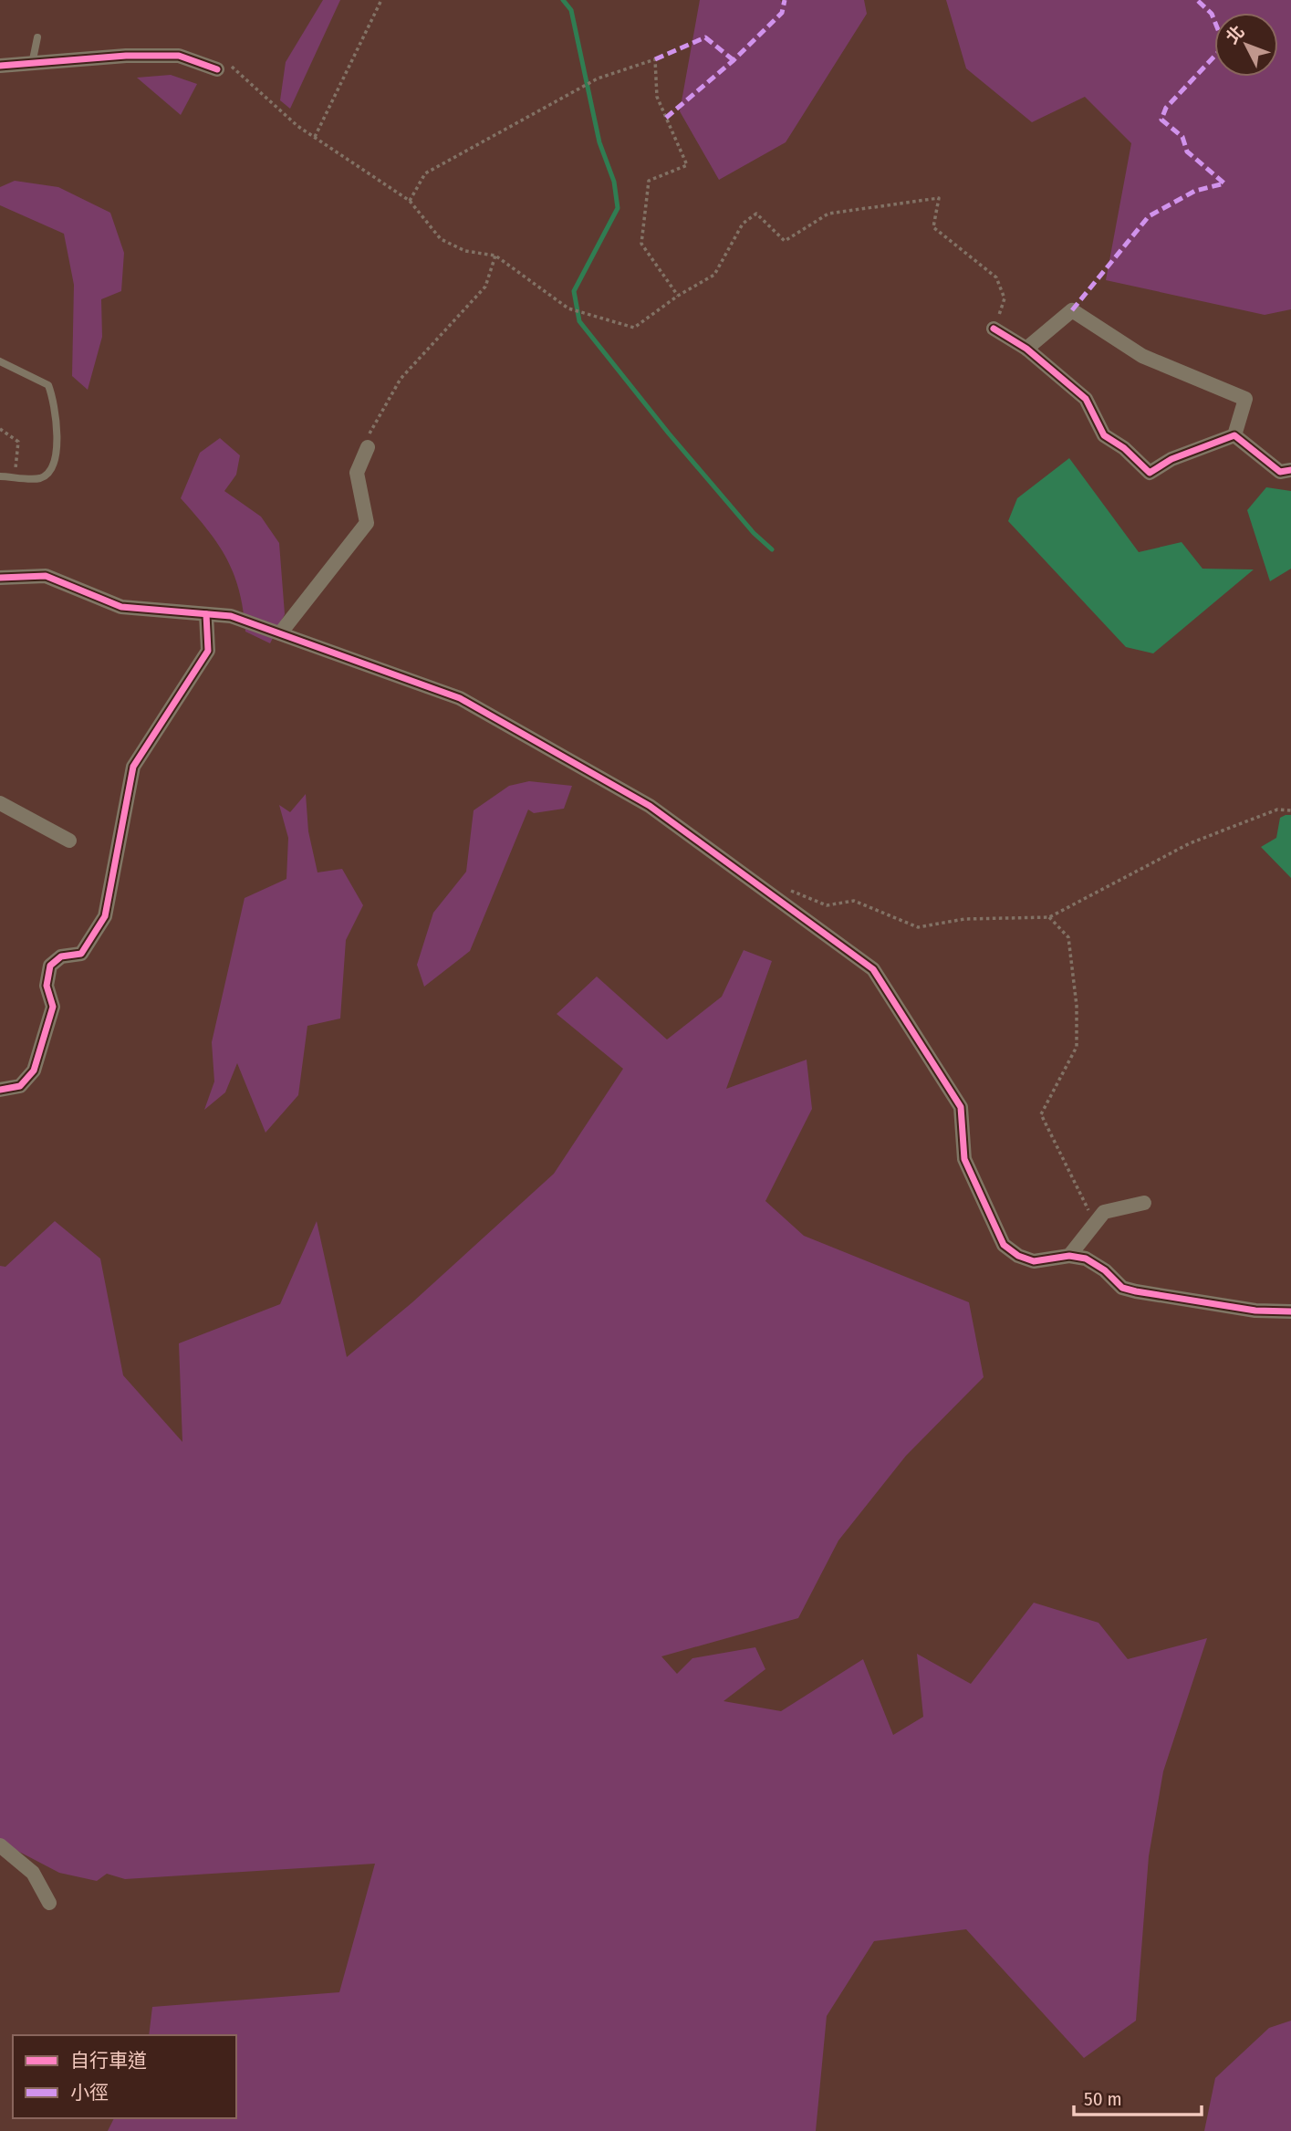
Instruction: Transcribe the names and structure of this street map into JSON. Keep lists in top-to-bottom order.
{
  "legend": ["自行車道", "小徑"],
  "scale_bar": "50 m",
  "north": "top left"
}
